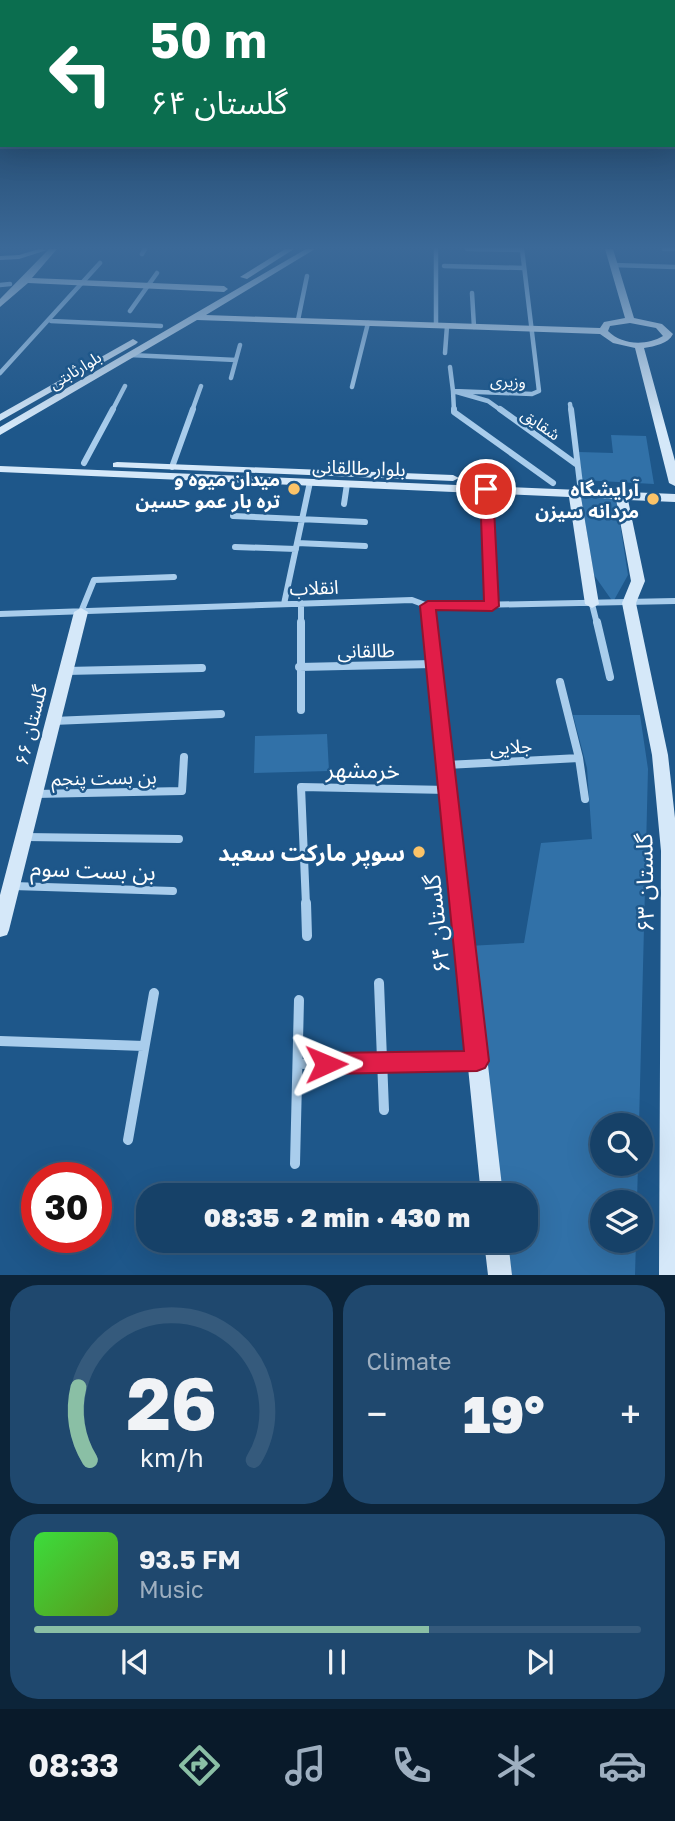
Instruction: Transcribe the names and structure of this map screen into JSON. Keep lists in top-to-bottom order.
{
  "streets": {
    "street": [
      "بلوارثابتی",
      "وزیری",
      "شقایق",
      "بلوار طالقانی",
      "انقلاب",
      "طالقانی",
      "گلستان ۶۶",
      "جلایی",
      "خرمشهر",
      "بن بست پنجم",
      "بن بست سوم",
      "گلستان ۶۳",
      "گلستان ۶۴"
    ]
  },
  "crossings": [
    ["وزیری", "شقایق"],
    ["بلوار طالقانی", "گلستان ۶۳"],
    ["انقلاب", "گلستان ۶۶"],
    ["انقلاب", "گلستان ۶۳"],
    ["انقلاب", "گلستان ۶۴"],
    ["طالقانی", "گلستان ۶۴"],
    ["گلستان ۶۶", "بن بست پنجم"],
    ["گلستان ۶۶", "بن بست سوم"],
    ["جلایی", "گلستان ۶۴"],
    ["خرمشهر", "گلستان ۶۴"]
  ],
  "places": ["میدان میوه و تره بار عمو حسین", "آرایشگاه مردانه سیزن", "سوپر مارکت سعید"],
  "page": {
    "turn": ["50 m", "گلستان ۶۴"],
    "limit": "30",
    "trip": "08:35 · 2 min · 430 m",
    "tile": "Climate",
    "heat": ["−", "19°", "+"],
    "song": ["93.5 FM", "Music"],
    "tabs": "08:33",
    "gauge": ["26", "km/h"]
  }
}
